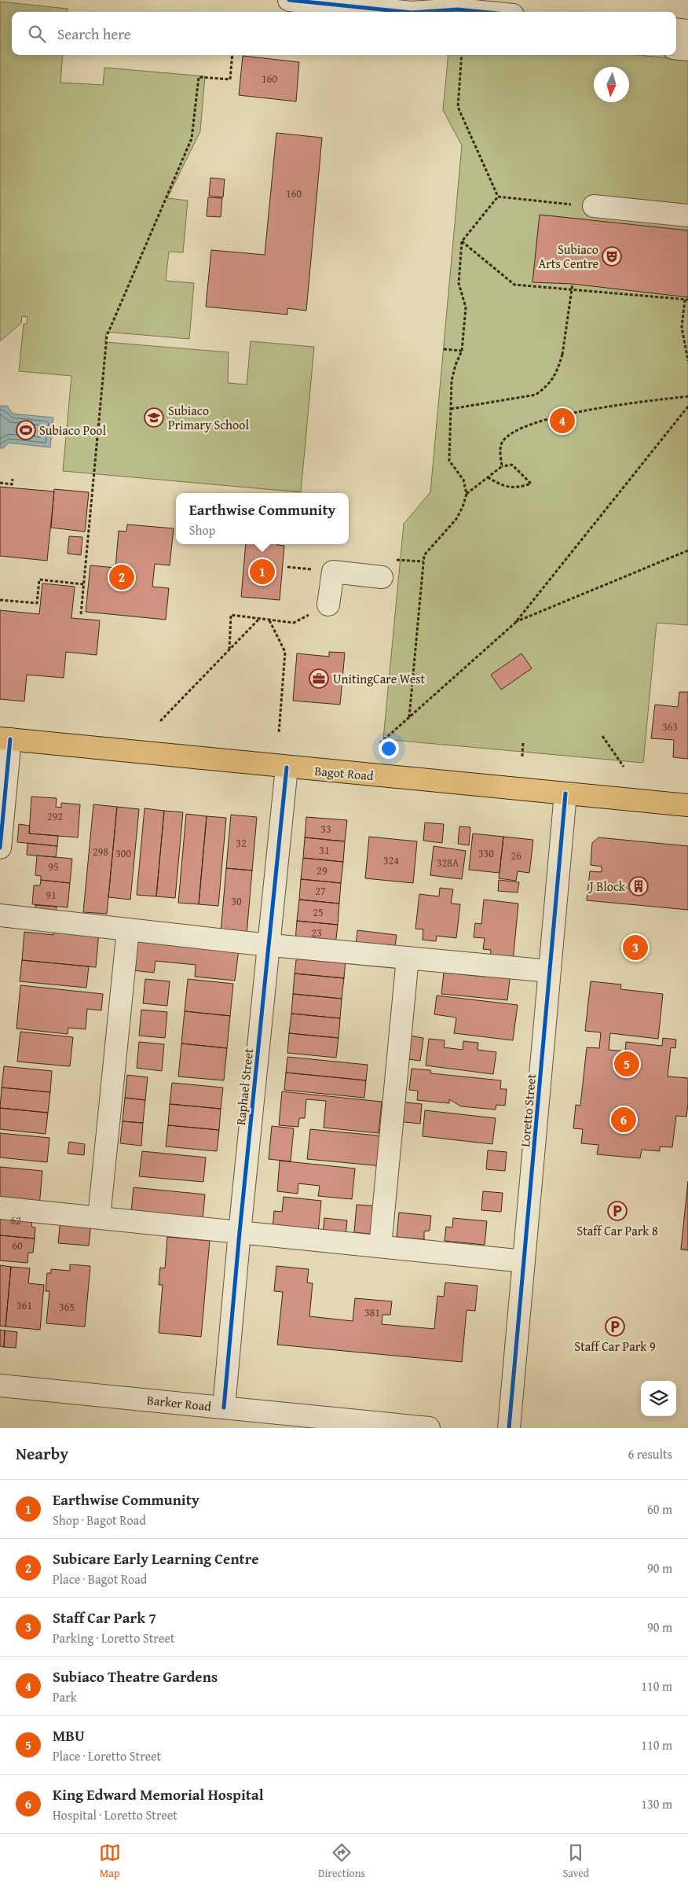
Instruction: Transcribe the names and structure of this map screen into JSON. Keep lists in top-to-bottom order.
{
  "streets": {
    "main road": ["Bagot Road"],
    "street": ["Raphael Street", "Loretto Street", "Barker Road"]
  },
  "crossings": [
    ["Bagot Road", "Raphael Street"],
    ["Bagot Road", "Loretto Street"],
    ["Raphael Street", "Barker Road"]
  ],
  "places": {
    "theatre": ["Subiaco Arts Centre"],
    "school or university": ["Subiaco Primary School"],
    "sports": ["Subiaco Pool"],
    "office": ["UnitingCare West"],
    "building": ["J Block"],
    "parking": ["Staff Car Park 8", "Staff Car Park 9"]
  },
  "house_numbers": [
    "160",
    "160",
    "363",
    "292",
    "33",
    "32",
    "31",
    "298",
    "300",
    "330",
    "26",
    "324",
    "328A",
    "95",
    "29",
    "27",
    "91",
    "30",
    "25",
    "23",
    "62",
    "60",
    "361",
    "365",
    "381"
  ],
  "north": "bottom",
  "page": {
    "search": "Search here",
    "pins": [
      "4",
      "1",
      "2",
      "3",
      "5",
      "6"
    ],
    "popup": ["Earthwise Community", "Shop"],
    "heading": ["Nearby", "6 results"],
    "list": [
      {
        "mark": "1",
        "name": "Earthwise Community",
        "note": "Shop · Bagot Road",
        "value": "60 m"
      },
      {
        "mark": "2",
        "name": "Subicare Early Learning Centre",
        "note": "Place · Bagot Road",
        "value": "90 m"
      },
      {
        "mark": "3",
        "name": "Staff Car Park 7",
        "note": "Parking · Loretto Street",
        "value": "90 m"
      },
      {
        "mark": "4",
        "name": "Subiaco Theatre Gardens",
        "note": "Park",
        "value": "110 m"
      },
      {
        "mark": "5",
        "name": "MBU",
        "note": "Place · Loretto Street",
        "value": "110 m"
      },
      {
        "mark": "6",
        "name": "King Edward Memorial Hospital",
        "note": "Hospital · Loretto Street",
        "value": "130 m"
      }
    ],
    "nav": ["Map", "Directions", "Saved"]
  }
}
